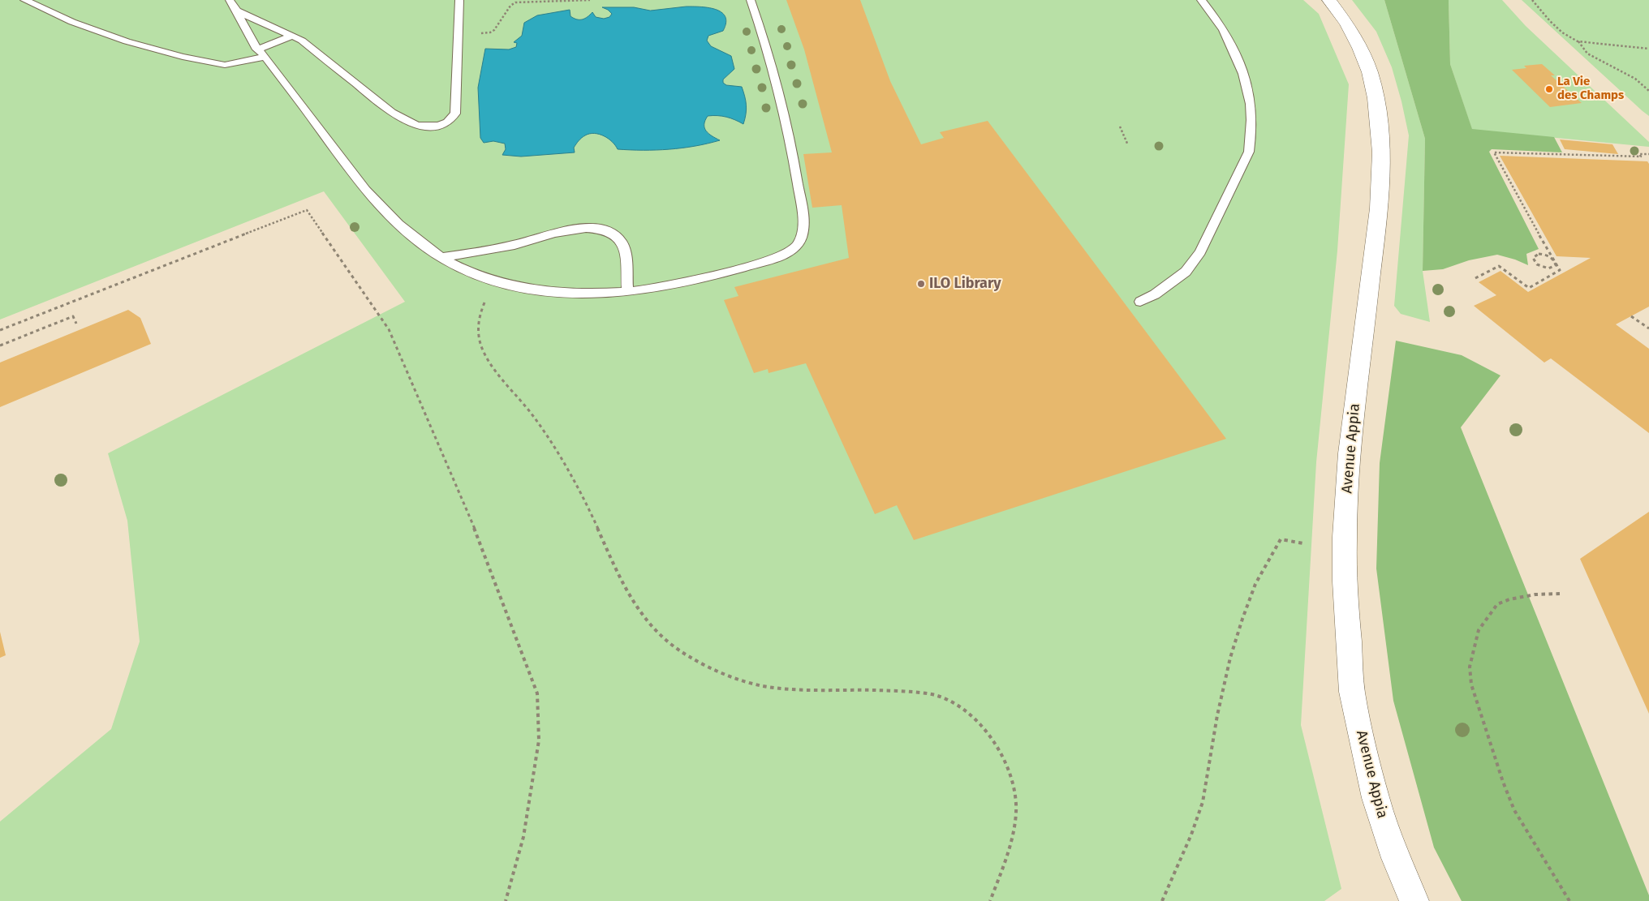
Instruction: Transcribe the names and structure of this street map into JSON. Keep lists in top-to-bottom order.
{
  "streets": {
    "main road": ["Avenue Appia"]
  },
  "places": ["La Vie des Champs", "ILO Library"]
}
